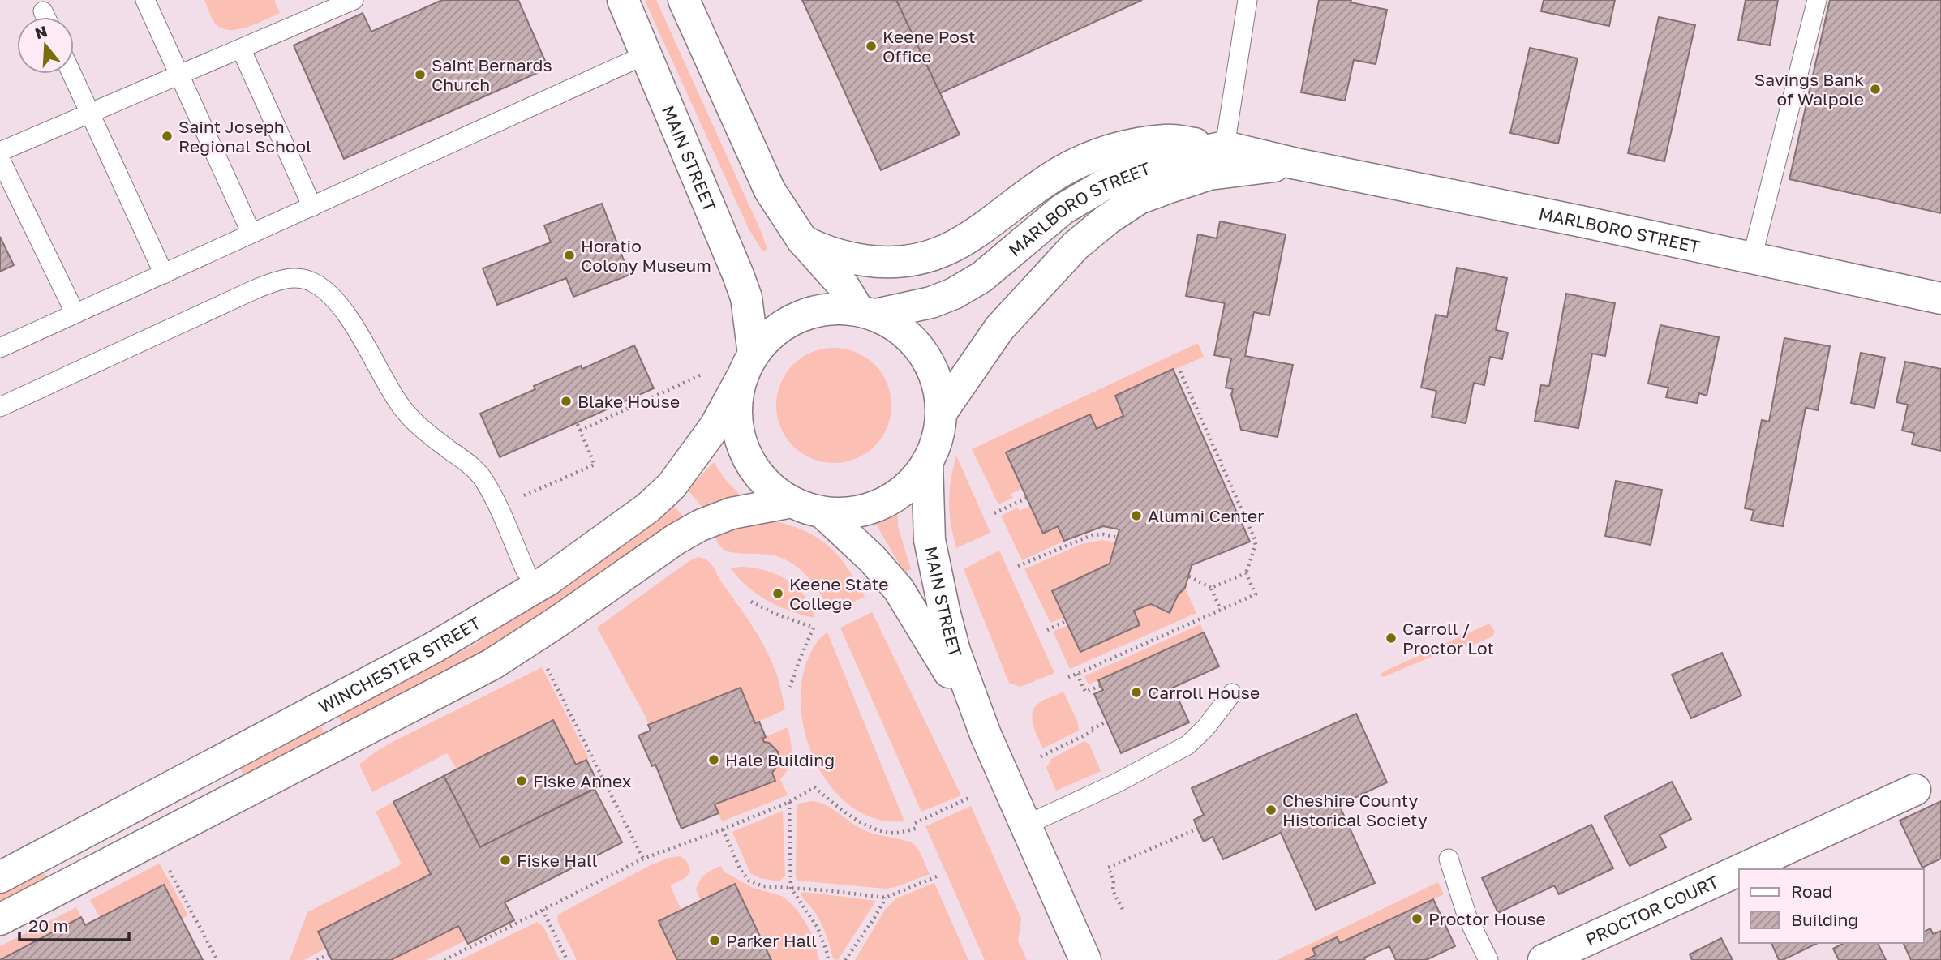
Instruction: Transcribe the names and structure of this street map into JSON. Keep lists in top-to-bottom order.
{
  "streets": {
    "street": [
      "MAIN STREET",
      "MARLBORO STREET",
      "WINCHESTER STREET",
      "PROCTOR COURT"
    ]
  },
  "crossings": [
    ["MAIN STREET", "MARLBORO STREET"],
    ["MAIN STREET", "WINCHESTER STREET"],
    ["MARLBORO STREET", "WINCHESTER STREET"]
  ],
  "places": [
    "Keene Post Office",
    "Saint Bernards Church",
    "Savings Bank of Walpole",
    "Saint Joseph Regional School",
    "Horatio Colony Museum",
    "Blake House",
    "Alumni Center",
    "Keene State College",
    "Carroll / Proctor Lot",
    "Carroll House",
    "Hale Building",
    "Fiske Annex",
    "Cheshire County Historical Society",
    "Fiske Hall",
    "Proctor House",
    "Parker Hall"
  ],
  "legend": ["Road", "Building"],
  "scale_bar": "20 m",
  "north": "top"
}
